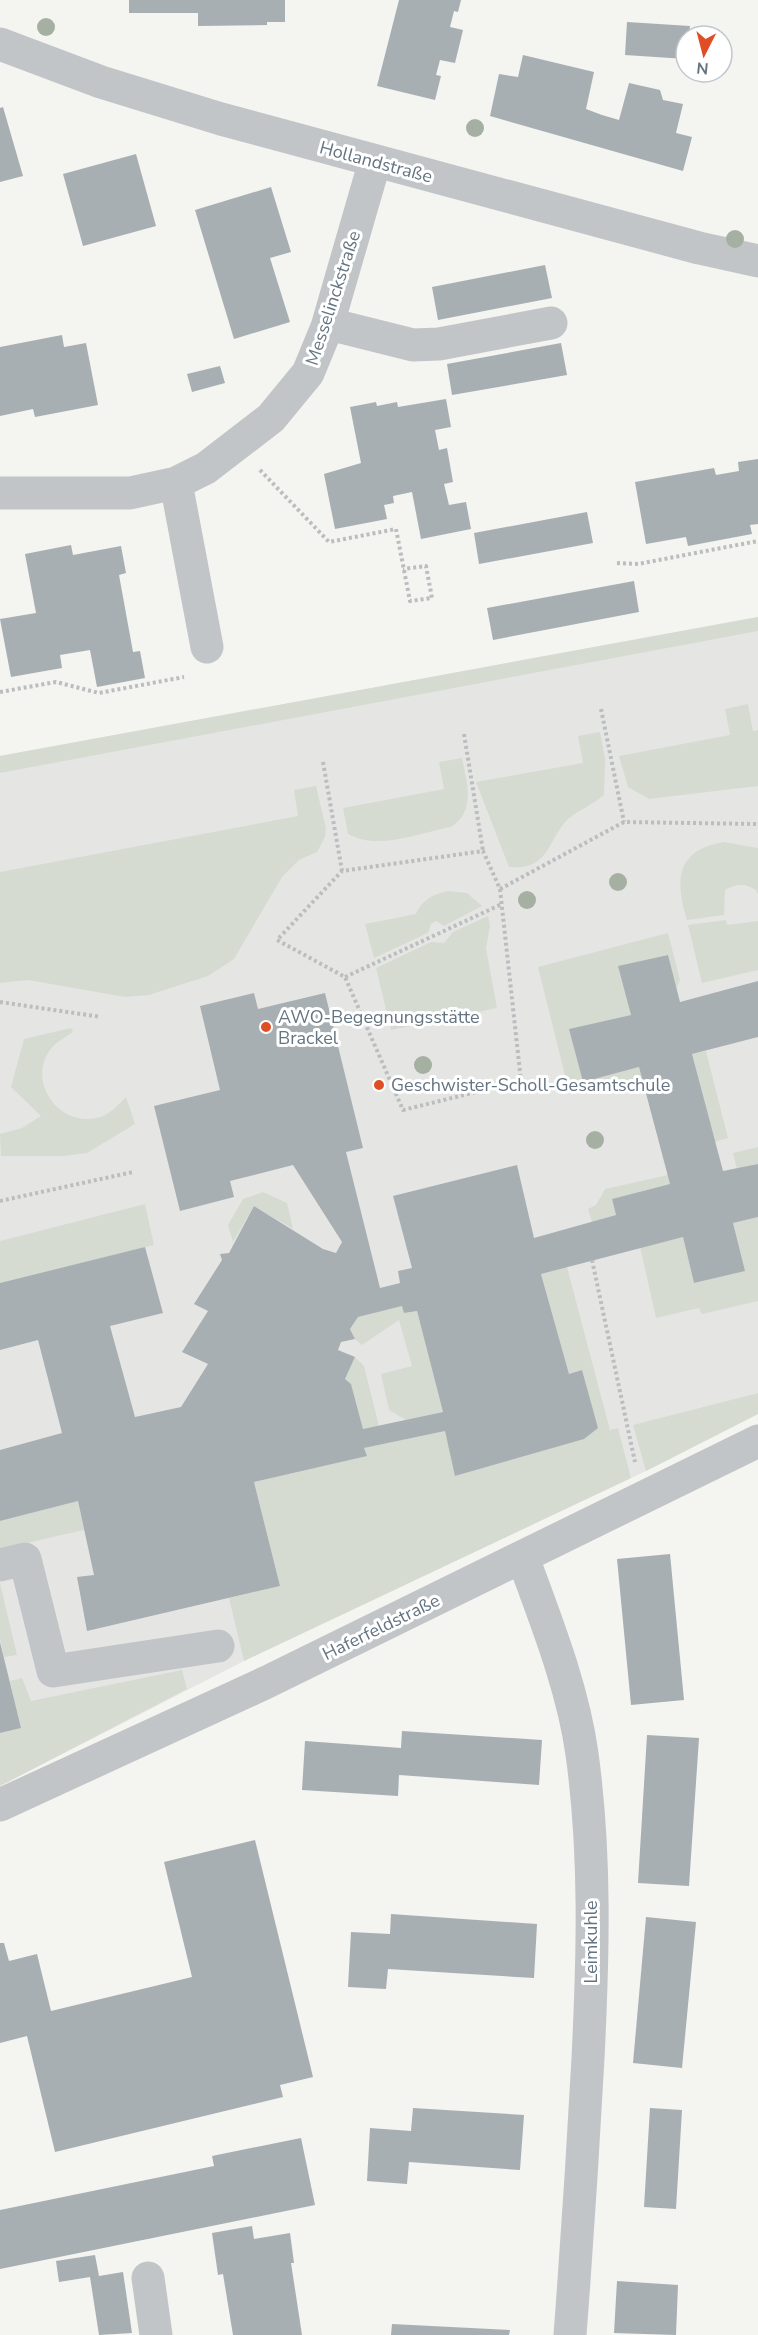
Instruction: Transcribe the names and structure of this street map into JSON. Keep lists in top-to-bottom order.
{
  "streets": {
    "street": [
      "Hollandstraße",
      "Messelinckstraße",
      "Haferfeldstraße",
      "Leimkuhle"
    ]
  },
  "crossings": [
    ["Hollandstraße", "Messelinckstraße"],
    ["Haferfeldstraße", "Leimkuhle"]
  ],
  "places": ["AWO-Begegnungsstätte Brackel", "Geschwister-Scholl-Gesamtschule"],
  "north": "bottom"
}
